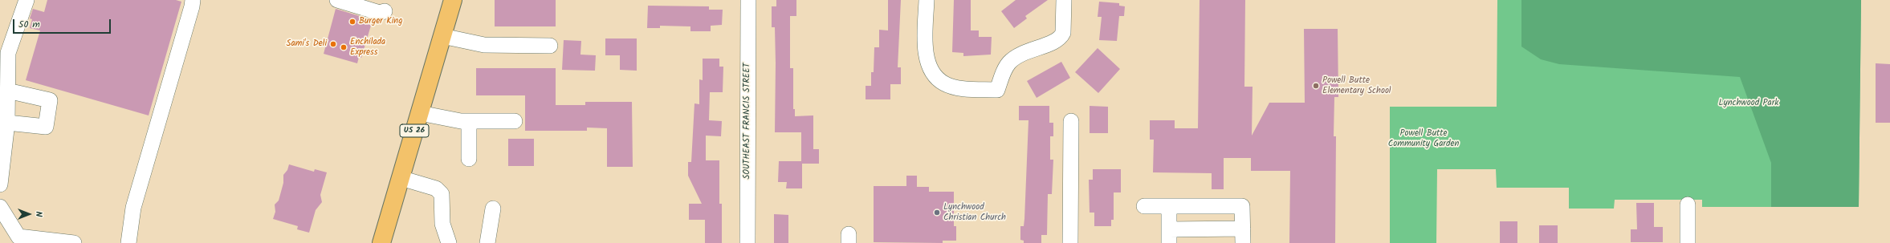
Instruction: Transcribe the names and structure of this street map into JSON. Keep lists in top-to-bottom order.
{
  "streets": {
    "main road": ["US 26"],
    "street": ["SOUTHEAST FRANCIS STREET"]
  },
  "parks": ["Lynchwood Park", "Powell Butte Community Garden"],
  "places": [
    "Burger King",
    "Sami's Deli",
    "Enchilada Express",
    "Powell Butte Elementary School",
    "Lynchwood Christian Church"
  ],
  "scale_bar": "50 m",
  "north": "right"
}
